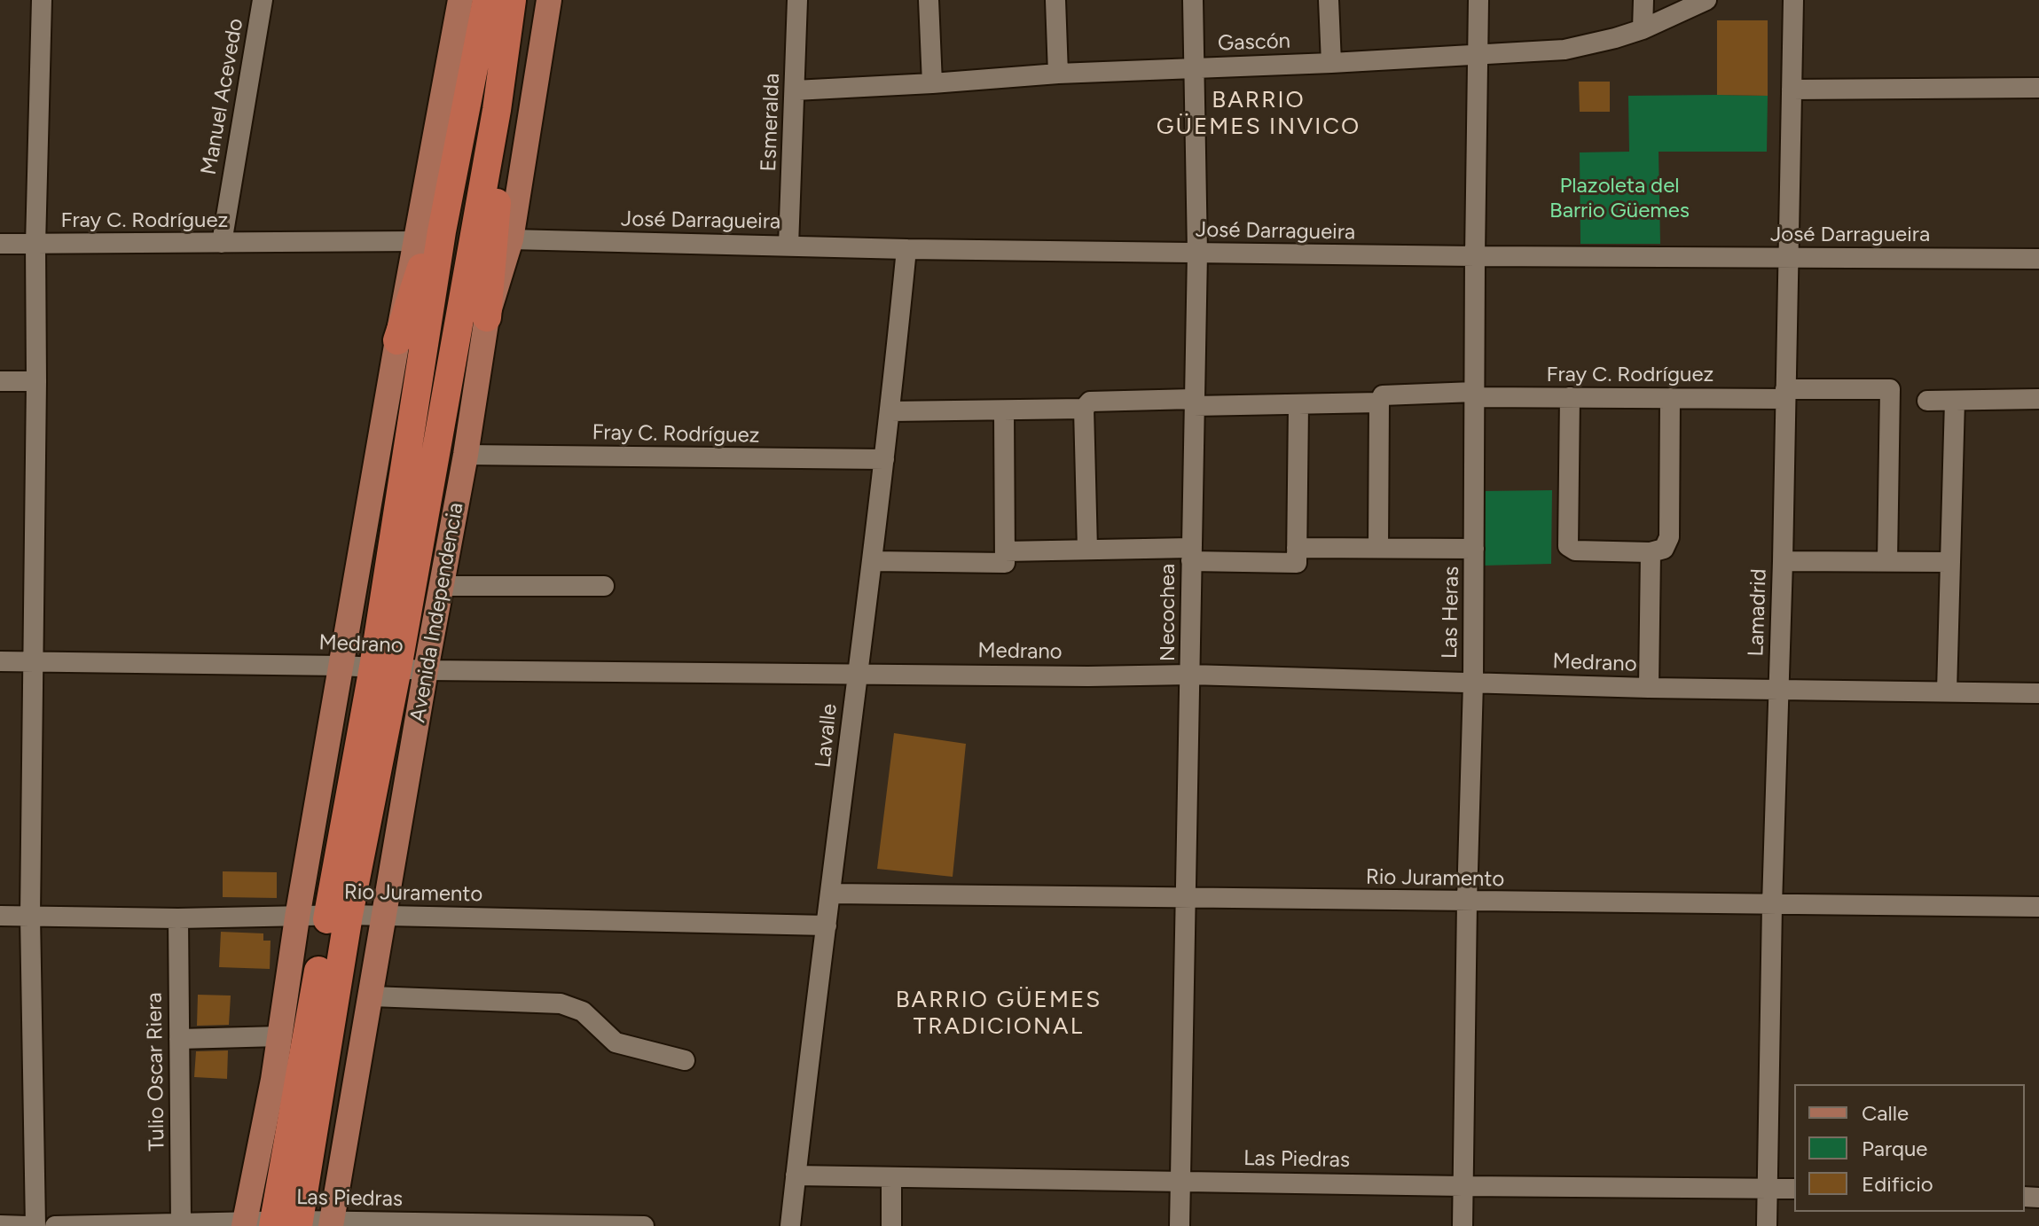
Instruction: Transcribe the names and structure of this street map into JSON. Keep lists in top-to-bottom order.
{
  "streets": {
    "highway": ["Avenida Independencia"],
    "street": [
      "Gascón",
      "Manuel Acevedo",
      "Esmeralda",
      "Fray C. Rodríguez",
      "José Darragueira",
      "Necochea",
      "Las Heras",
      "Lamadrid",
      "Medrano",
      "Lavalle",
      "Rio Juramento",
      "Tulio Oscar Riera",
      "Las Piedras"
    ]
  },
  "crossings": [
    ["Gascón", "Esmeralda"],
    ["Gascón", "Necochea"],
    ["Gascón", "Las Heras"],
    ["Manuel Acevedo", "Fray C. Rodríguez"],
    ["Esmeralda", "José Darragueira"],
    ["Fray C. Rodríguez", "Avenida Independencia"],
    ["Fray C. Rodríguez", "Las Heras"],
    ["Fray C. Rodríguez", "Lamadrid"],
    ["Fray C. Rodríguez", "Lavalle"],
    ["José Darragueira", "Avenida Independencia"],
    ["José Darragueira", "Necochea"],
    ["José Darragueira", "Las Heras"],
    ["José Darragueira", "Lamadrid"],
    ["José Darragueira", "Lavalle"],
    ["Avenida Independencia", "Medrano"],
    ["Avenida Independencia", "Rio Juramento"],
    ["Avenida Independencia", "Las Piedras"],
    ["Necochea", "Medrano"],
    ["Necochea", "Rio Juramento"],
    ["Necochea", "Las Piedras"],
    ["Las Heras", "Medrano"],
    ["Las Heras", "Rio Juramento"],
    ["Las Heras", "Las Piedras"],
    ["Lamadrid", "Medrano"],
    ["Lamadrid", "Rio Juramento"],
    ["Lamadrid", "Las Piedras"],
    ["Medrano", "Lavalle"],
    ["Lavalle", "Rio Juramento"],
    ["Lavalle", "Las Piedras"],
    ["Rio Juramento", "Tulio Oscar Riera"],
    ["Tulio Oscar Riera", "Las Piedras"]
  ],
  "districts": ["BARRIO GÜEMES INVICO", "BARRIO GÜEMES TRADICIONAL"],
  "parks": ["Plazoleta del Barrio Güemes"],
  "legend": ["Calle", "Parque", "Edificio"]
}
